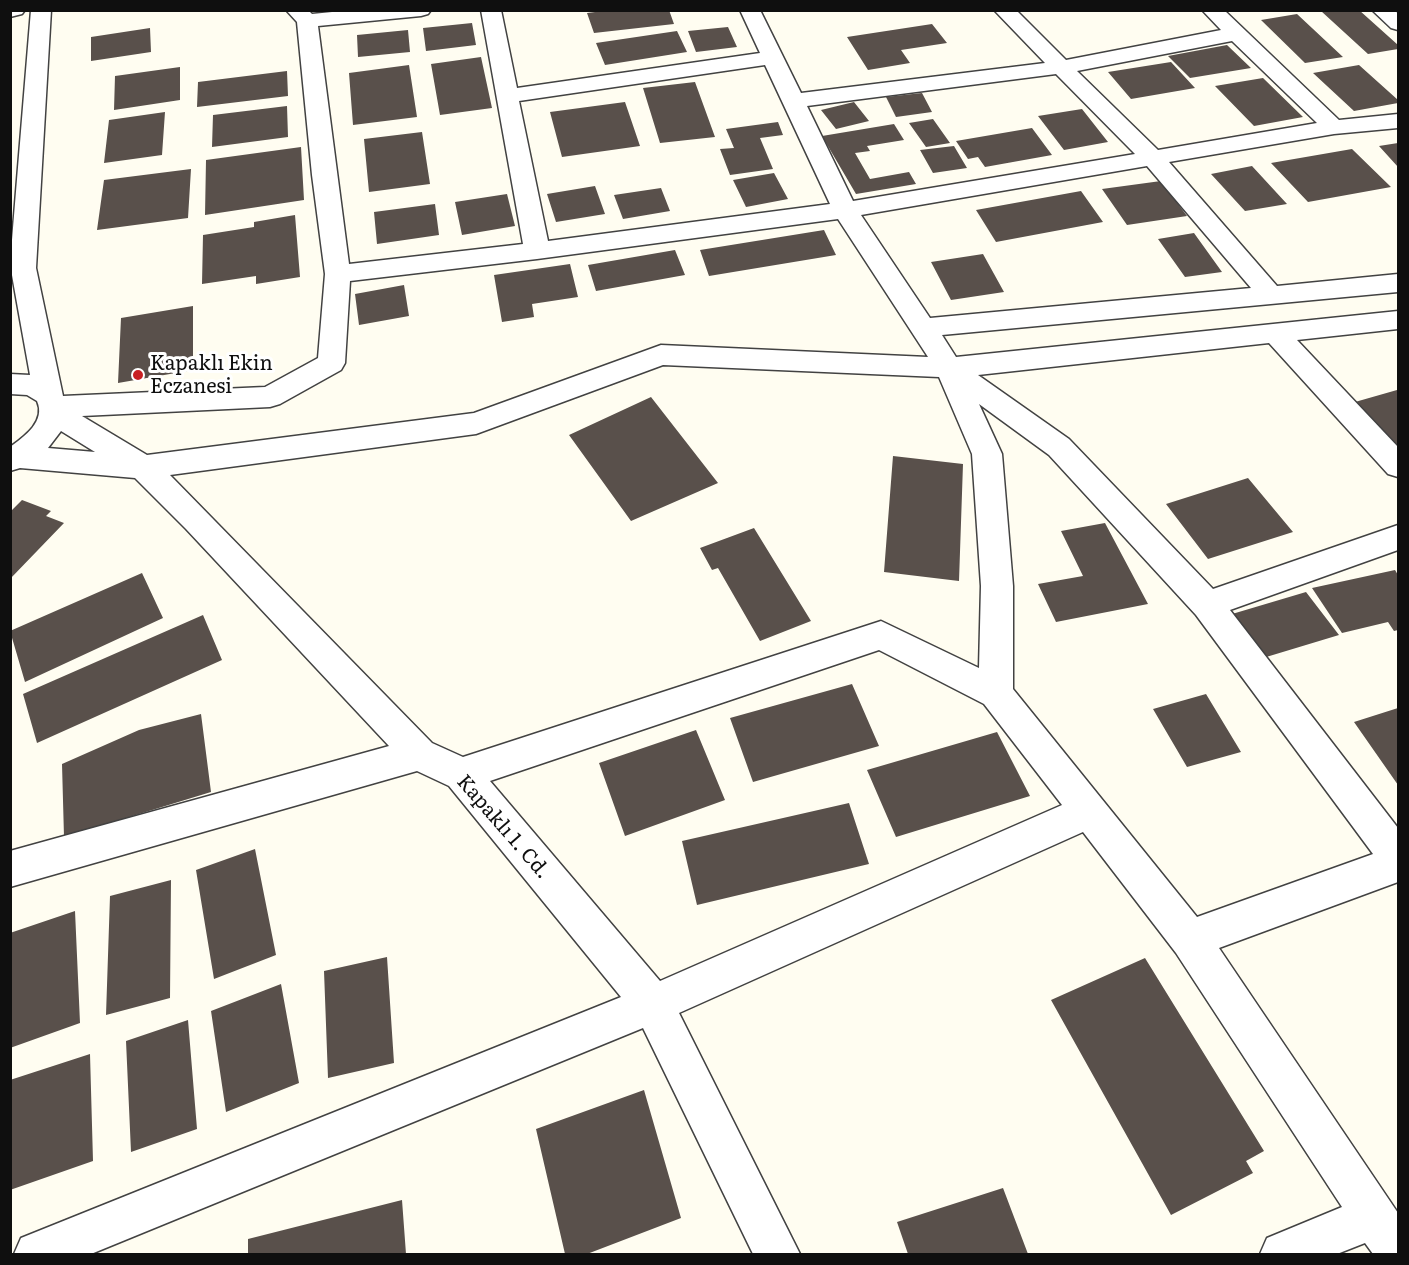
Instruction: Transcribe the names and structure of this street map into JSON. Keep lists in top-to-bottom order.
{
  "streets": {
    "street": ["Kapaklı 1. Cd."]
  },
  "places": ["Kapaklı Ekin Eczanesi"]
}
